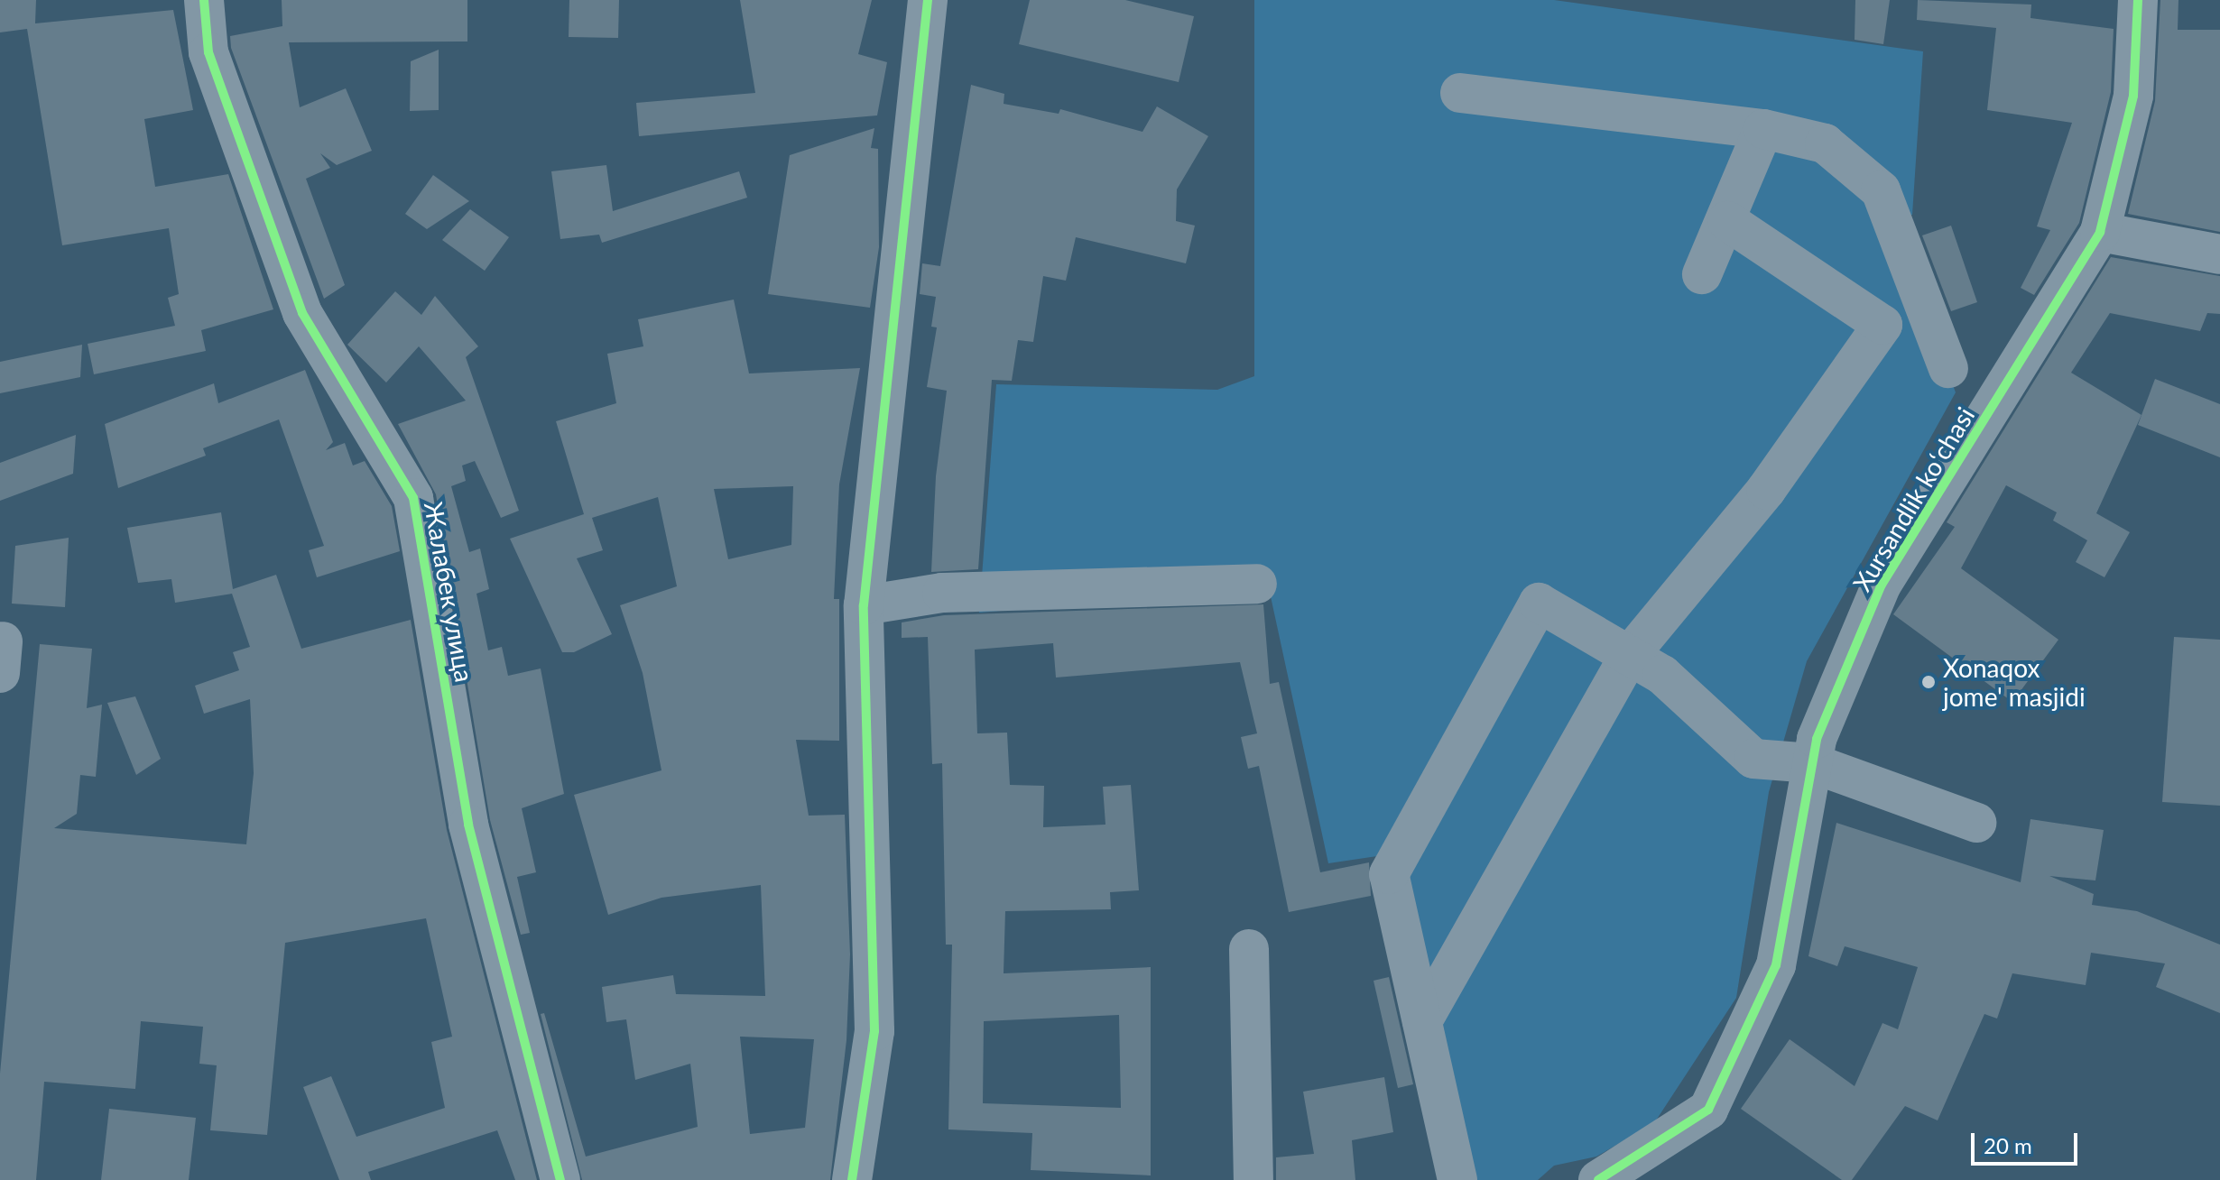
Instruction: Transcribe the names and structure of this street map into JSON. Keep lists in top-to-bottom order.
{
  "streets": {
    "street": ["Xursandlik koʻchasi", "Жалабек улица"]
  },
  "places": ["Xonaqox jome' masjidi"],
  "scale_bar": "20 m"
}
